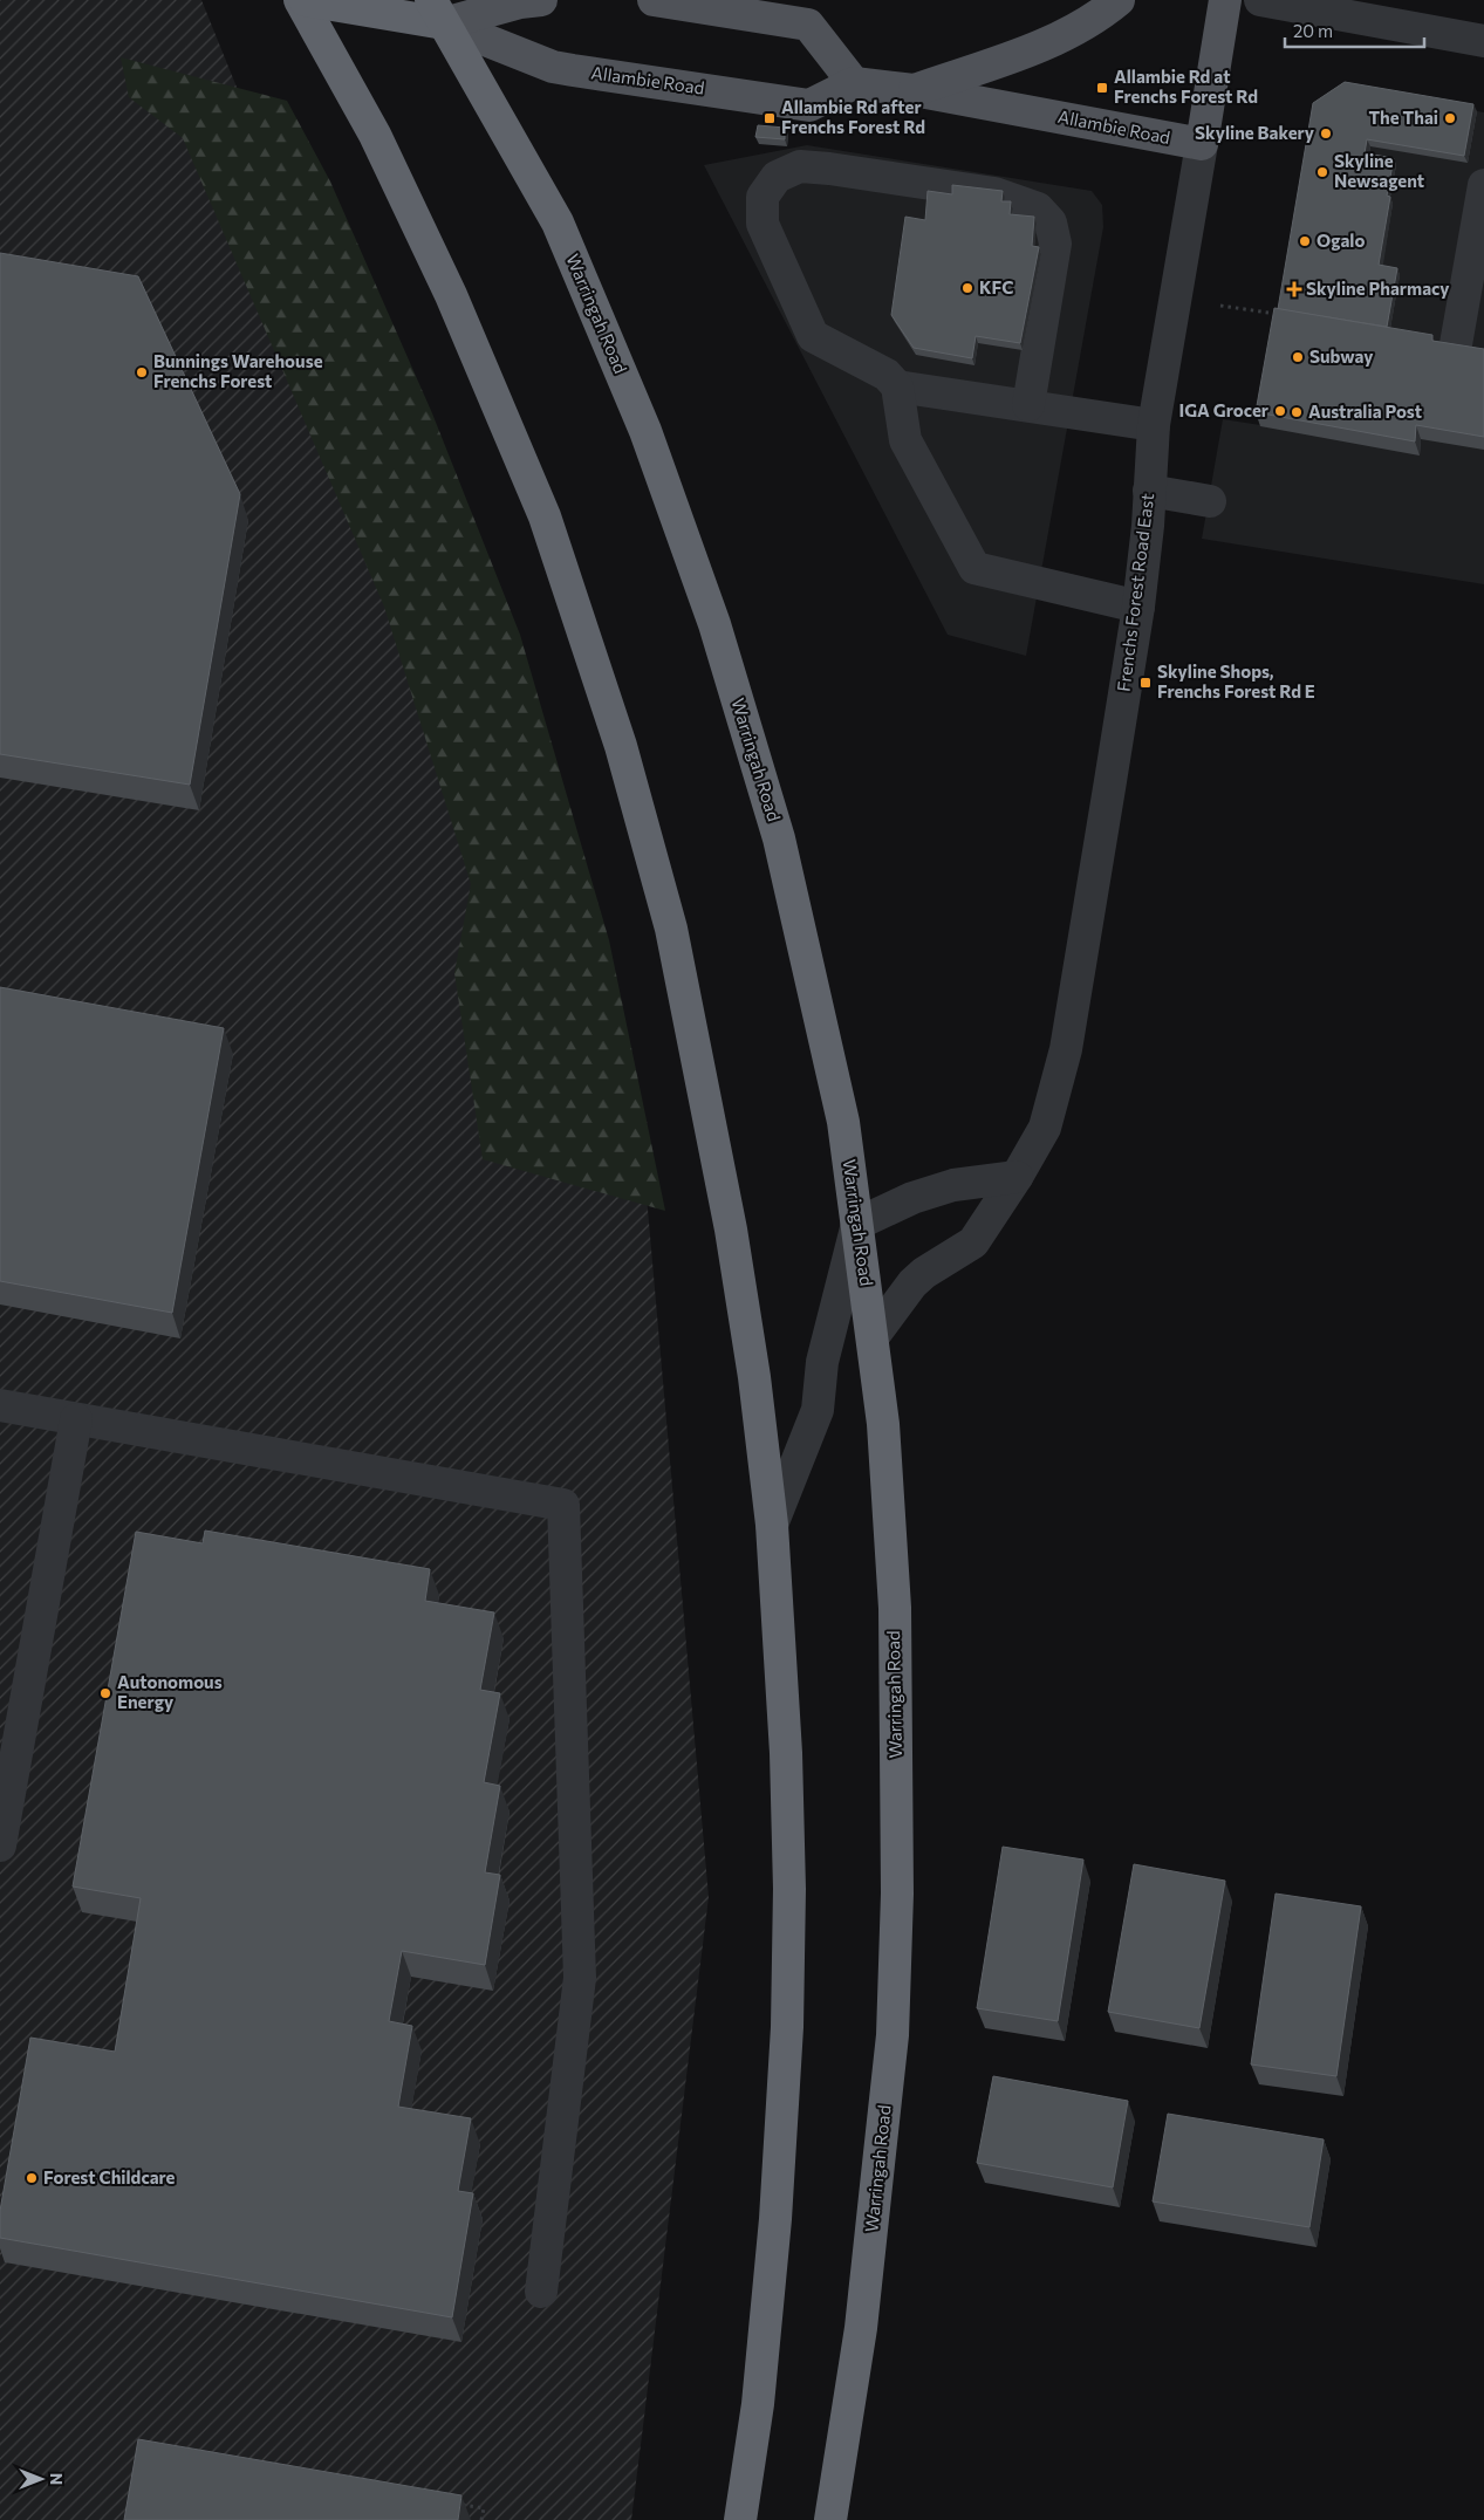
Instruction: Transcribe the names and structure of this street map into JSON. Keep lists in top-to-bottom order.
{
  "streets": {
    "highway": ["Allambie Road", "Warringah Road"],
    "main road": ["Frenchs Forest Road East"]
  },
  "crossings": [
    ["Allambie Road", "Warringah Road"],
    ["Allambie Road", "Frenchs Forest Road East"],
    ["Warringah Road", "Frenchs Forest Road East"]
  ],
  "places": {
    "transit": ["Allambie Rd at Frenchs Forest Rd", "Allambie Rd after Frenchs Forest Rd", "Skyline Shops, Frenchs Forest Rd E"],
    "other": [
      "The Thai",
      "Skyline Bakery",
      "Skyline Newsagent",
      "Ogalo",
      "KFC",
      "Subway",
      "Bunnings Warehouse Frenchs Forest",
      "IGA Grocer",
      "Australia Post",
      "Autonomous Energy",
      "Forest Childcare"
    ],
    "health": ["Skyline Pharmacy"]
  },
  "scale_bar": "20 m",
  "north": "right"
}
